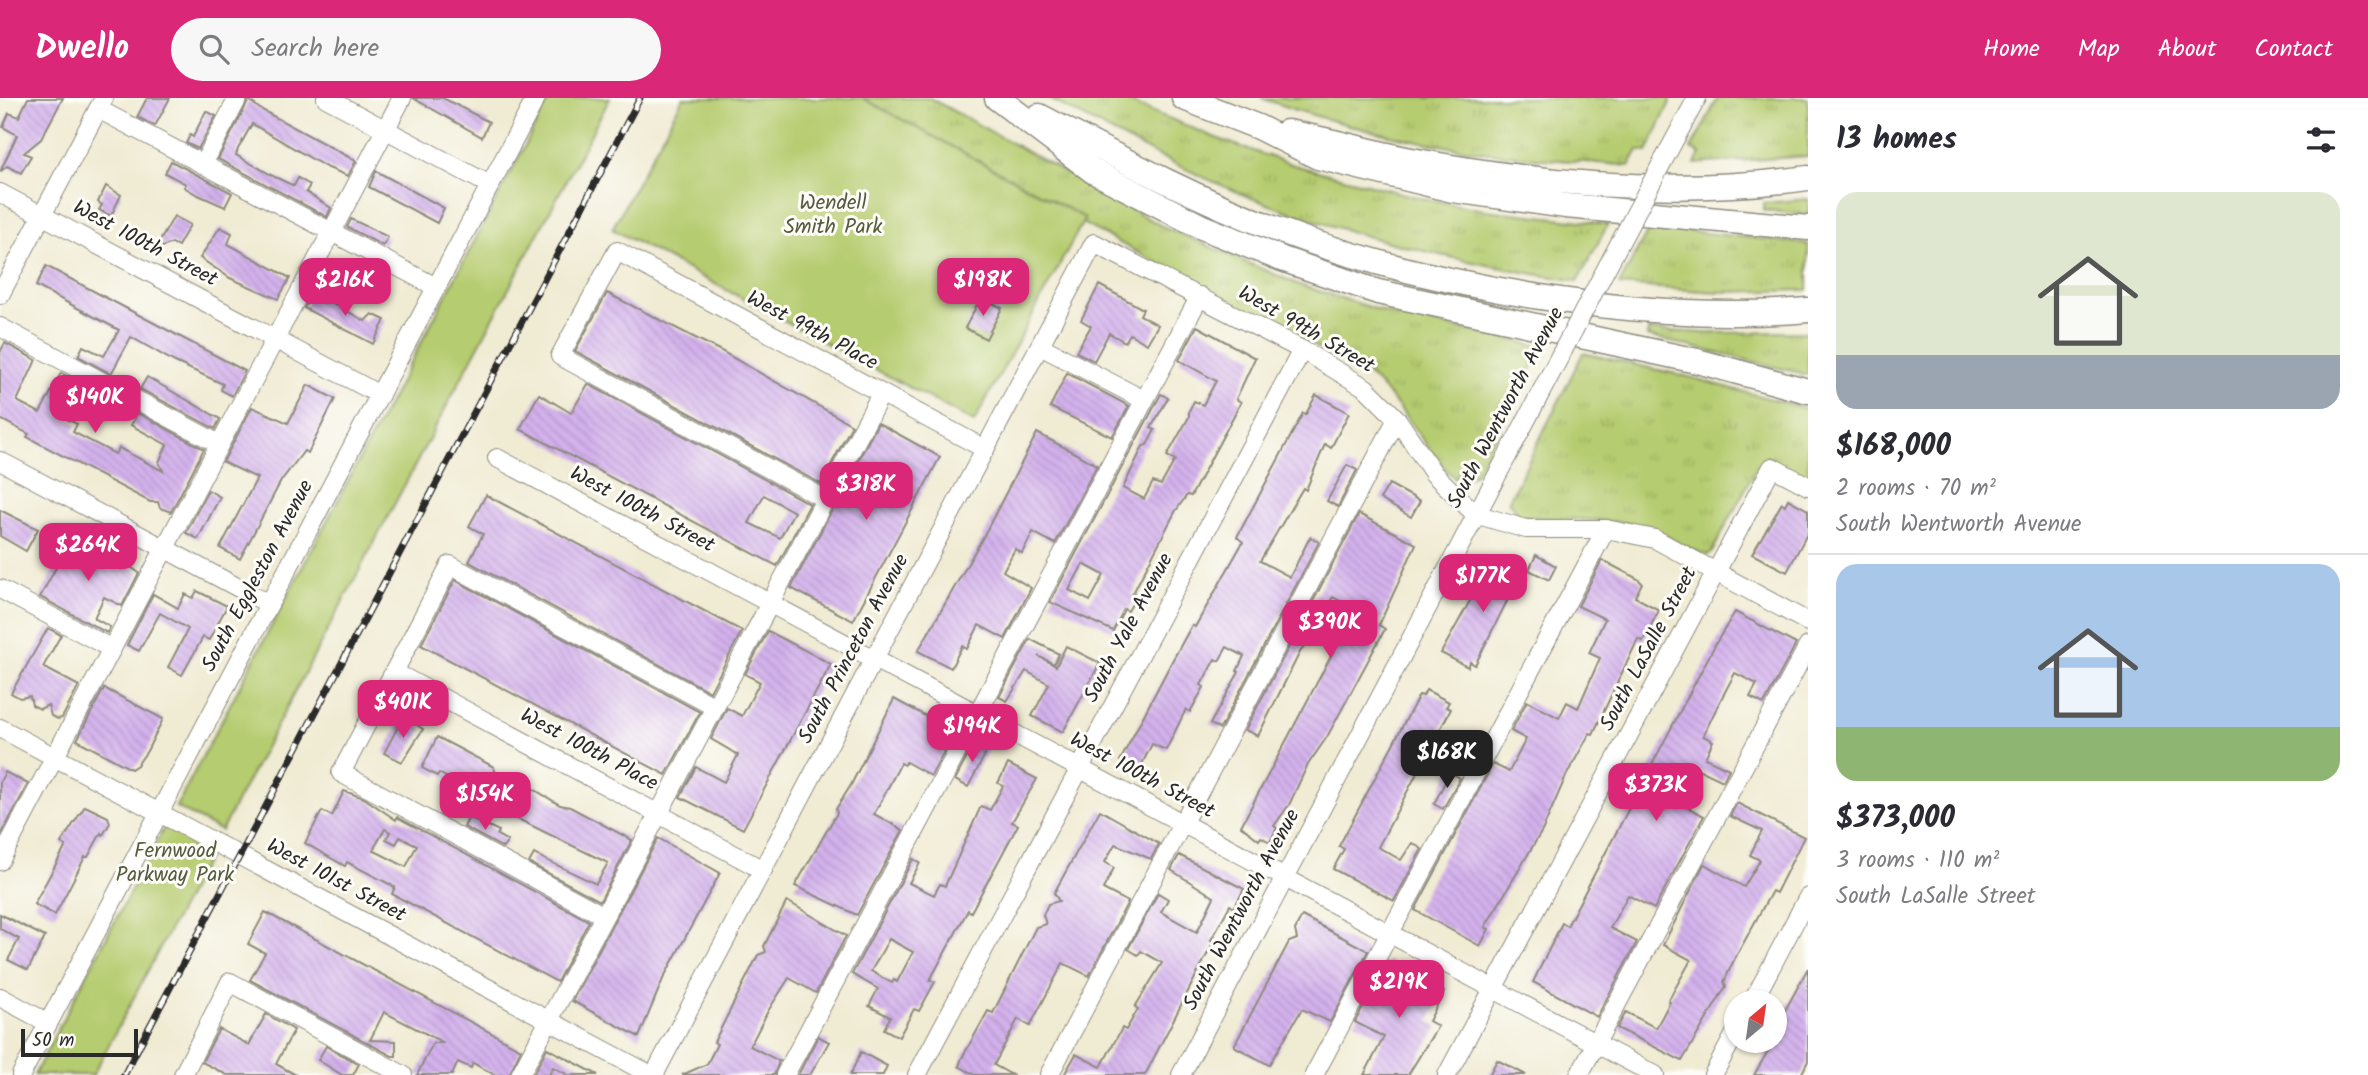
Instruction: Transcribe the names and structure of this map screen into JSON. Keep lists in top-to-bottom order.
{
  "streets": {
    "street": [
      "West 100th Street",
      "West 99th Street",
      "West 99th Place",
      "South Wentworth Avenue",
      "South Eggleston Avenue",
      "South Yale Avenue",
      "South Princeton Avenue",
      "South LaSalle Street",
      "West 100th Place",
      "West 101st Street"
    ]
  },
  "crossings": [
    ["West 100th Street", "South Wentworth Avenue"],
    ["West 100th Street", "South Eggleston Avenue"],
    ["West 100th Street", "South Yale Avenue"],
    ["West 100th Street", "South Princeton Avenue"],
    ["West 100th Street", "South LaSalle Street"],
    ["West 99th Street", "South Wentworth Avenue"],
    ["West 99th Street", "South Yale Avenue"],
    ["West 99th Street", "South Princeton Avenue"],
    ["West 99th Street", "South LaSalle Street"],
    ["West 99th Place", "South Princeton Avenue"],
    ["South Eggleston Avenue", "West 101st Street"],
    ["South Princeton Avenue", "West 100th Place"],
    ["South Princeton Avenue", "West 101st Street"]
  ],
  "parks": ["Wendell Smith Park", "Fernwood Parkway Park"],
  "scale_bar": "50 m",
  "north": "top right",
  "page": {
    "header": "Dwello",
    "search": "Search here",
    "nav": [
      "Home",
      "Map",
      "About",
      "Contact"
    ],
    "heading": "13 homes",
    "list": [
      {
        "name": "$168,000",
        "note": "2 rooms · 70 m² · South Wentworth Avenue"
      },
      {
        "name": "$373,000",
        "note": "3 rooms · 110 m² · South LaSalle Street"
      }
    ],
    "price": [
      "$216K",
      "$198K",
      "$140K",
      "$318K",
      "$264K",
      "$177K",
      "$390K",
      "$401K",
      "$194K",
      "$168K",
      "$373K",
      "$154K",
      "$219K"
    ],
    "scale": "50 m"
  }
}
